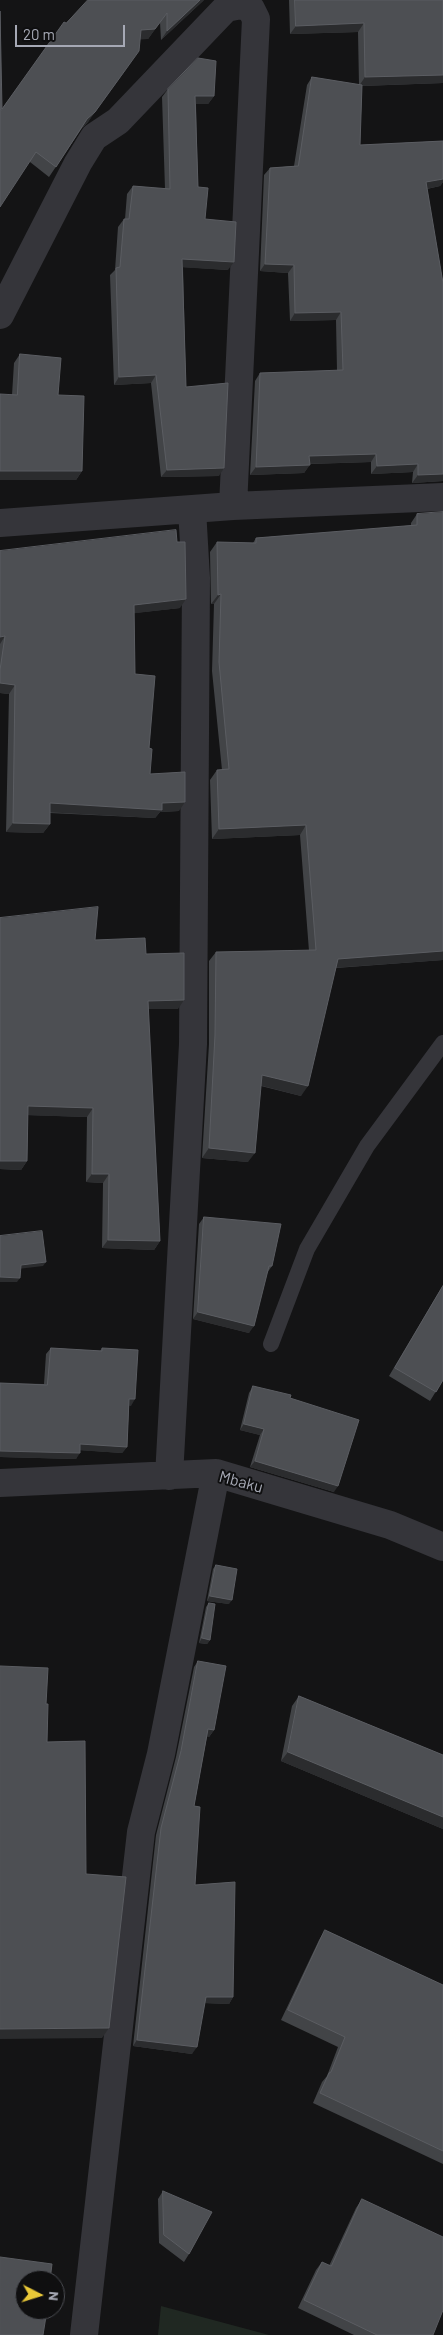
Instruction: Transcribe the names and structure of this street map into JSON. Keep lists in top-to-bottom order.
{
  "streets": {
    "street": ["Mbaku"]
  },
  "scale_bar": "20 m",
  "north": "right"
}
